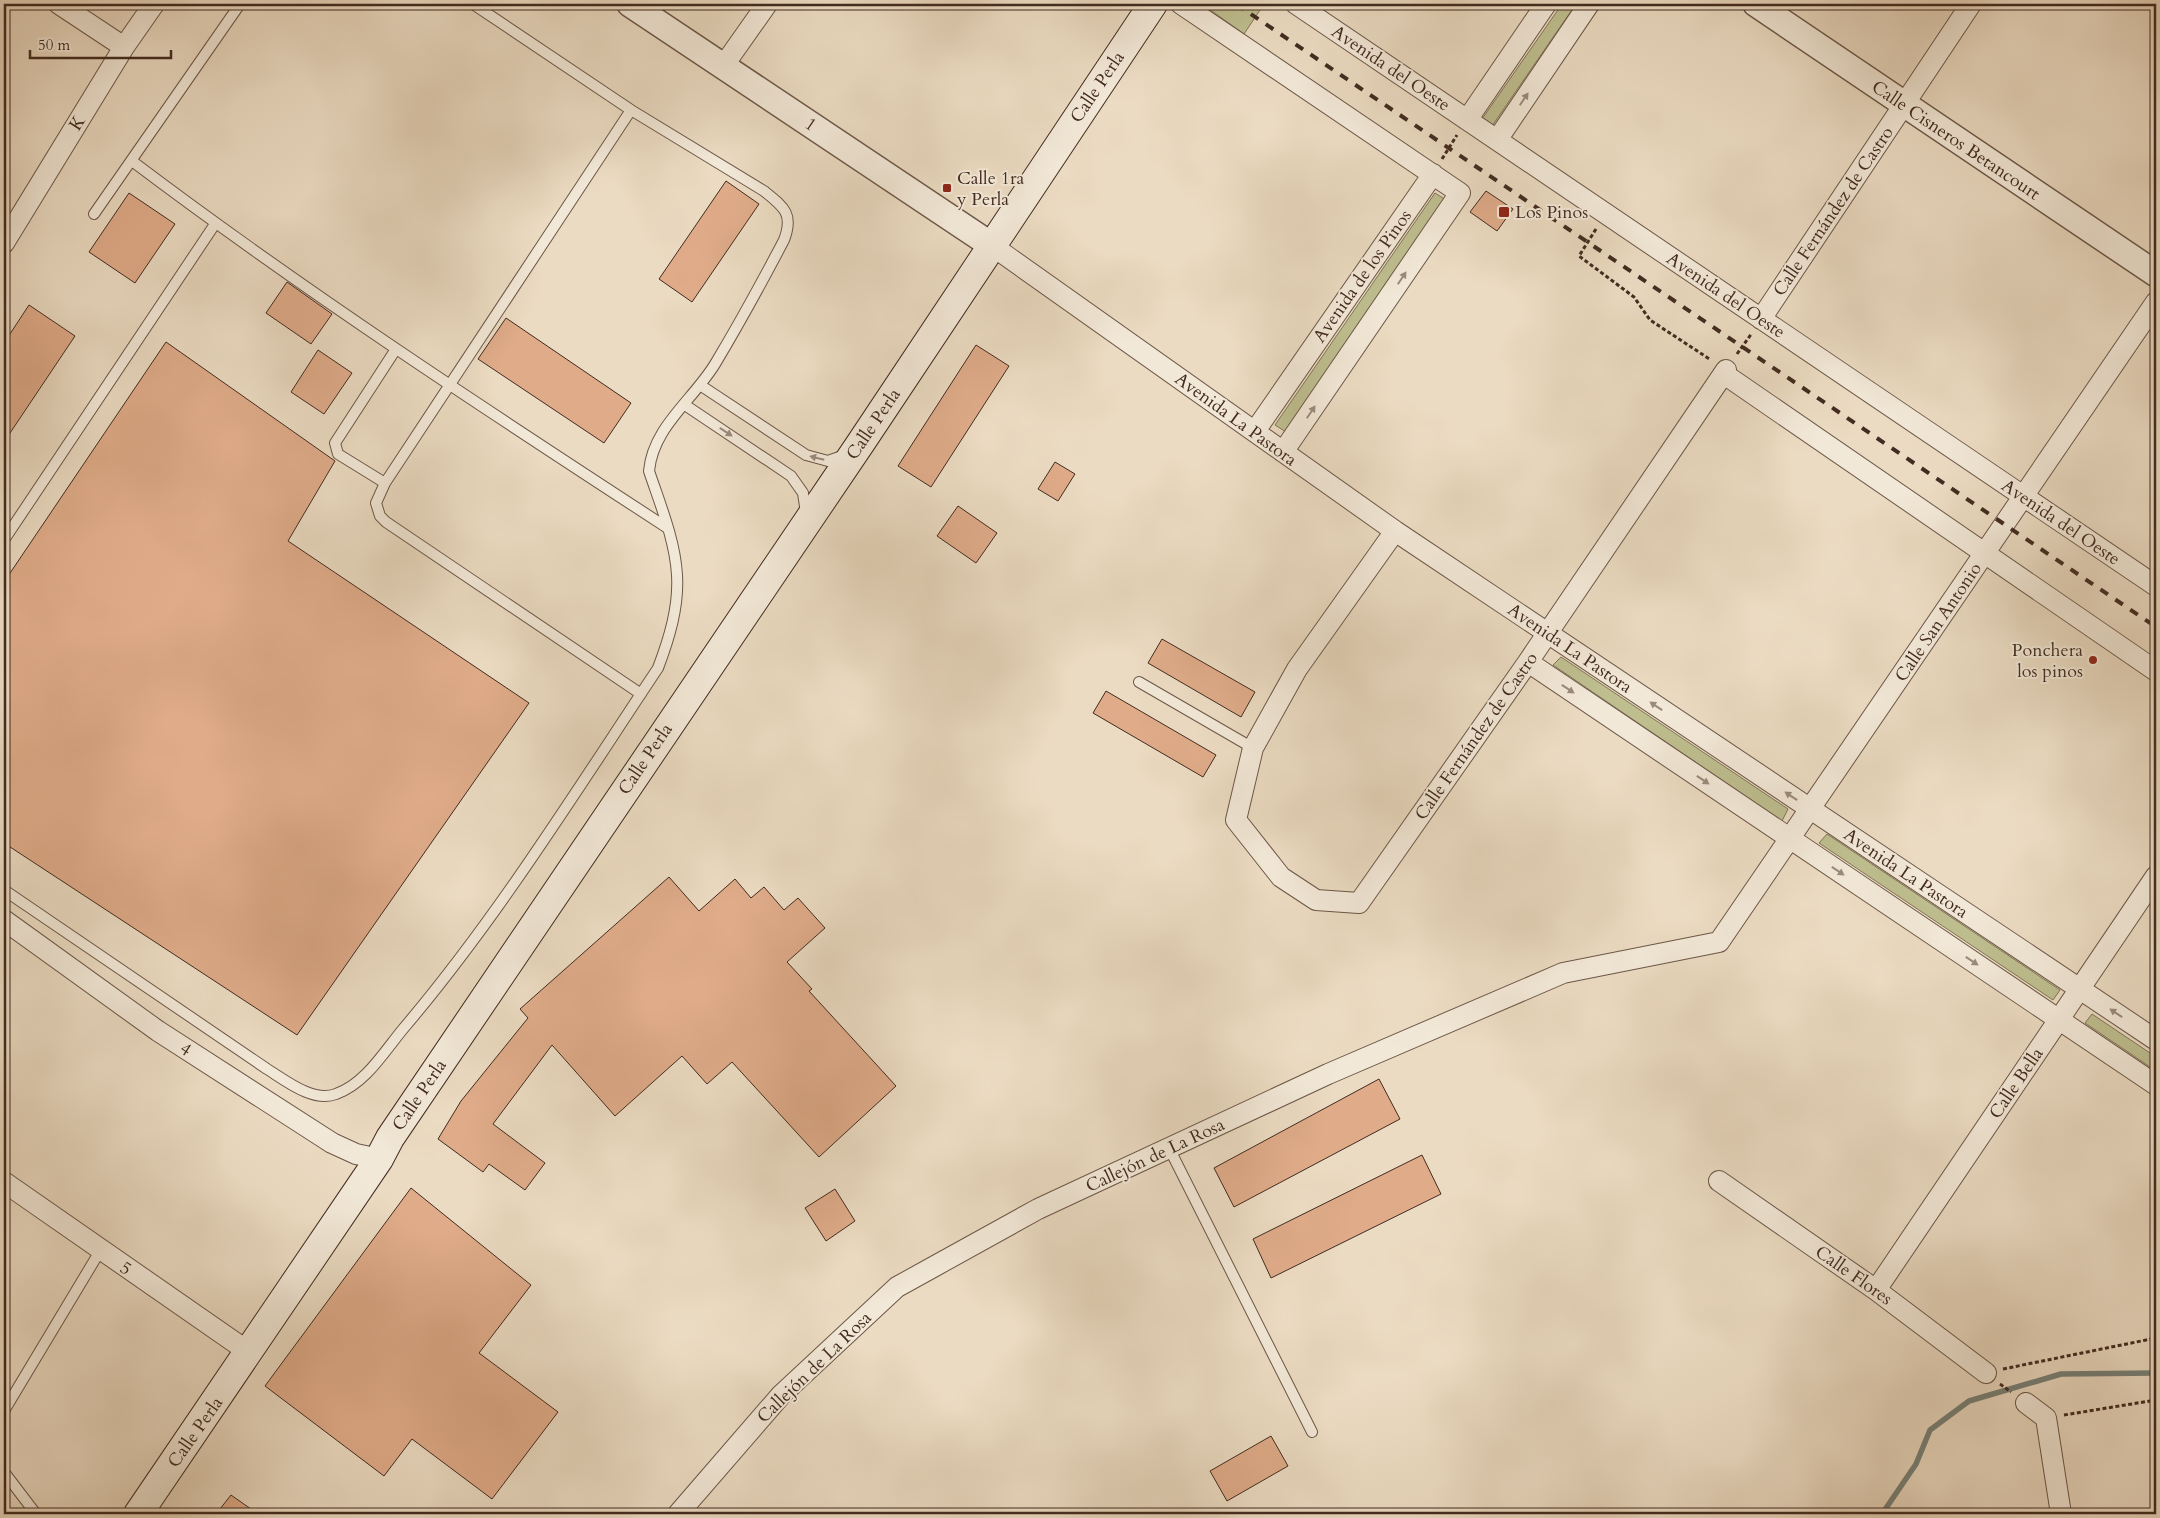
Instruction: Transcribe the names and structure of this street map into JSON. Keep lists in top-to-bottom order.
{
  "streets": {
    "main road": ["Calle Perla"],
    "street": [
      "Avenida del Oeste",
      "K",
      "1",
      "Calle Cisneros Betancourt",
      "Calle Fernández de Castro",
      "Avenida de los Pinos",
      "Avenida La Pastora",
      "Calle San Antonio",
      "4",
      "Calle Bella",
      "Callejón de La Rosa",
      "5",
      "Calle Flores"
    ]
  },
  "crossings": [
    ["Avenida del Oeste", "Calle Fernández de Castro"],
    ["Avenida del Oeste", "Calle San Antonio"],
    ["Calle Perla", "1"],
    ["Calle Perla", "Avenida La Pastora"],
    ["Calle Perla", "4"],
    ["Calle Perla", "5"],
    ["1", "Avenida La Pastora"],
    ["Calle Cisneros Betancourt", "Calle Fernández de Castro"],
    ["Calle Fernández de Castro", "Avenida La Pastora"],
    ["Avenida de los Pinos", "Avenida La Pastora"],
    ["Avenida La Pastora", "Calle San Antonio"],
    ["Avenida La Pastora", "Calle Bella"],
    ["Calle San Antonio", "Callejón de La Rosa"],
    ["Calle Bella", "Calle Flores"]
  ],
  "places": {
    "transit": ["Calle 1ra y Perla", "Los Pinos"],
    "other": ["Ponchera los pinos"]
  },
  "scale_bar": "50 m"
}
